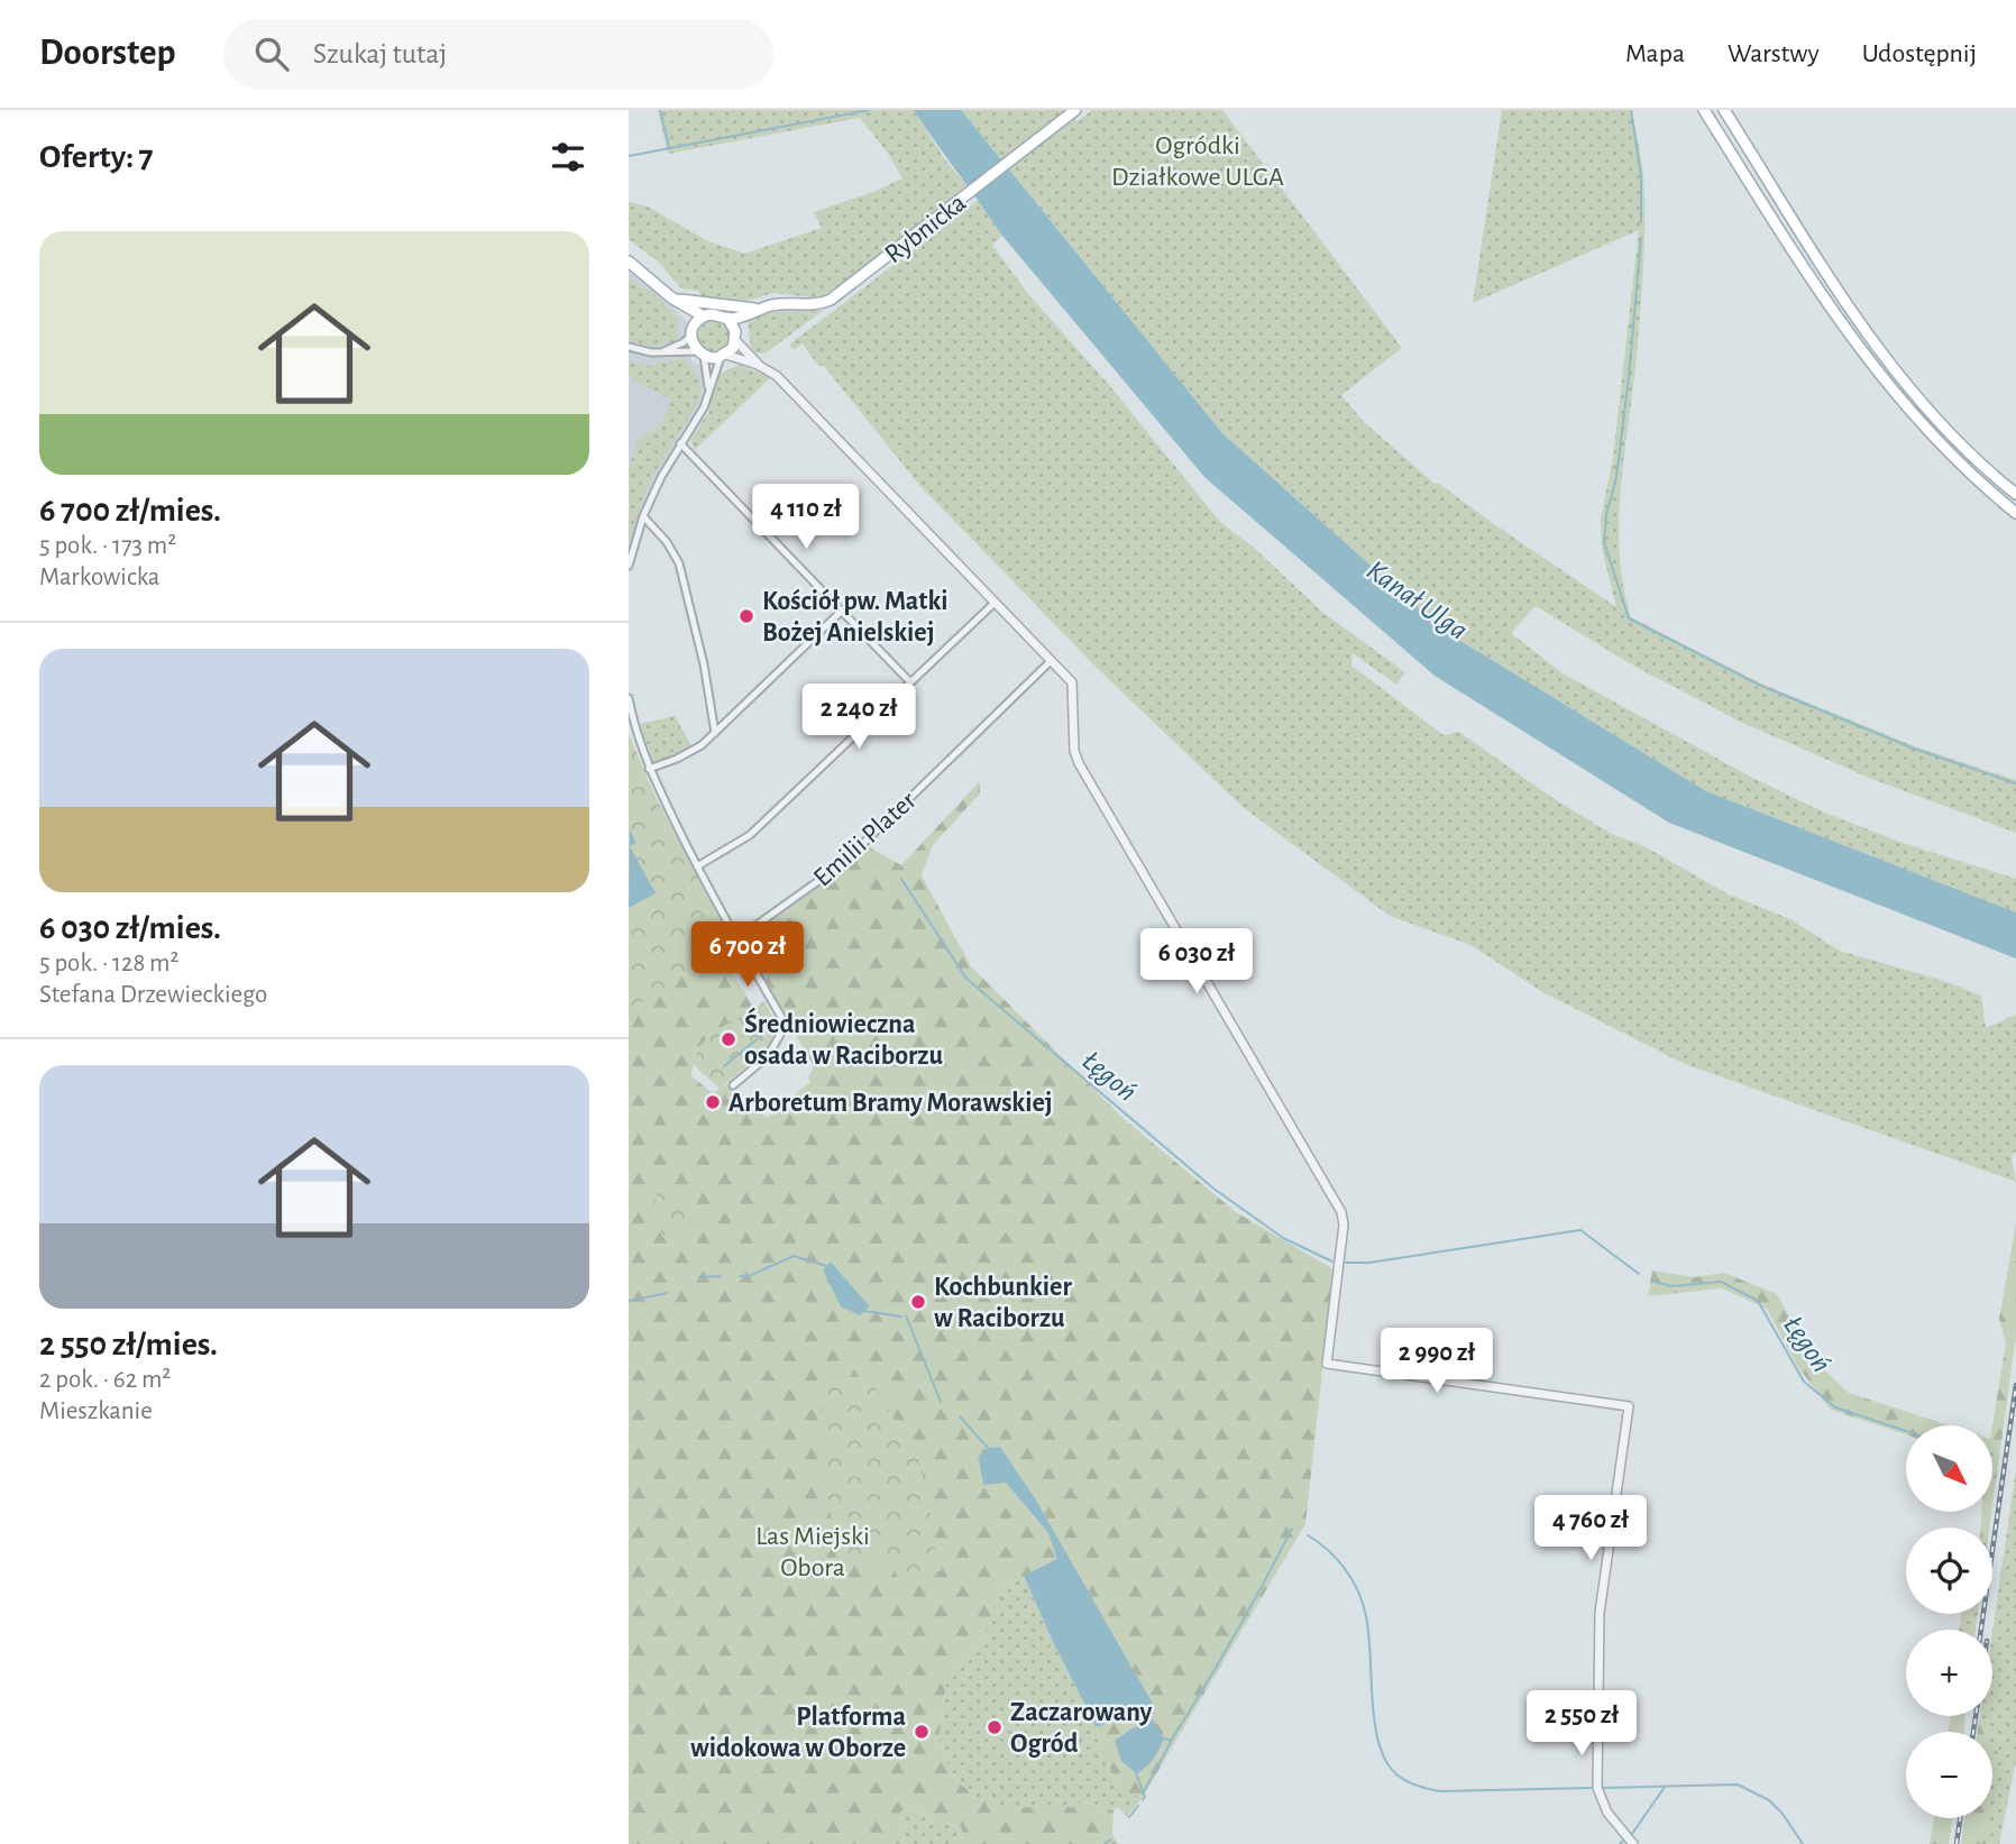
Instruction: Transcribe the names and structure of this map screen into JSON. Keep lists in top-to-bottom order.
{
  "streets": {
    "main road": ["Rybnicka"],
    "street": ["Emilii Plater"]
  },
  "water": ["Kanał Ulga", "Łęgoń"],
  "parks": ["Ogródki Działkowe ULGA", "Las Miejski Obora"],
  "places": [
    "Kościół pw. Matki Bożej Anielskiej",
    "Średniowieczna osada w Raciborzu",
    "Arboretum Bramy Morawskiej",
    "Kochbunkier w Raciborzu",
    "Zaczarowany Ogród",
    "Platforma widokowa w Oborze"
  ],
  "north": "bottom right",
  "page": {
    "header": "Doorstep",
    "search": "Szukaj tutaj",
    "nav": ["Mapa", "Warstwy", "Udostępnij"],
    "heading": "Oferty: 7",
    "list": [
      {
        "name": "6 700 zł/mies.",
        "note": "5 pok. · 173 m² · Markowicka"
      },
      {
        "name": "6 030 zł/mies.",
        "note": "5 pok. · 128 m² · Stefana Drzewieckiego"
      },
      {
        "name": "2 550 zł/mies.",
        "note": "2 pok. · 62 m² · Mieszkanie"
      }
    ],
    "price": [
      "4 110 zł",
      "2 240 zł",
      "6 700 zł",
      "6 030 zł",
      "2 990 zł",
      "4 760 zł",
      "2 550 zł"
    ],
    "map_buttons": ["+", "−"]
  }
}
